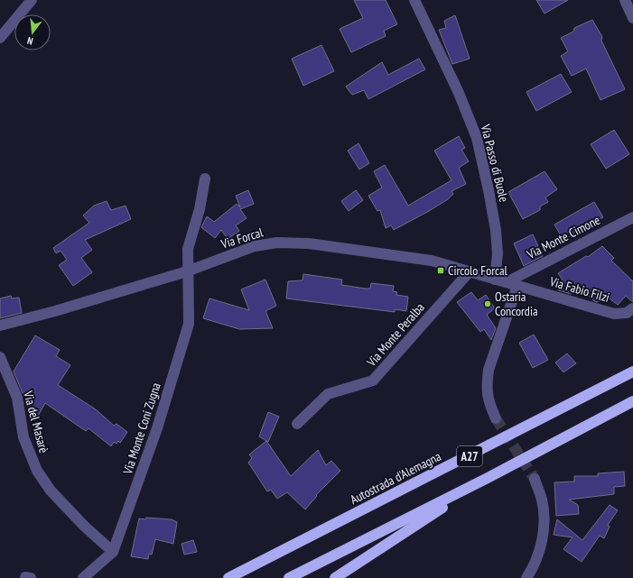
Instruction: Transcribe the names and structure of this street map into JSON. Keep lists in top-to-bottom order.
{
  "streets": {
    "highway": ["A27", "Autostrada d'Alemagna"],
    "street": [
      "Via Passo di Buole",
      "Via Monte Cimone",
      "Via Forcal",
      "Via Fabio Filzi",
      "Via Monte Peralba",
      "Via del Masarè",
      "Via Monte Coni Zugna"
    ]
  },
  "crossings": [
    ["Via Passo di Buole", "Via Forcal"],
    ["Via Monte Cimone", "Via Forcal"],
    ["Via Forcal", "Via Fabio Filzi"],
    ["Via Forcal", "Via Monte Peralba"],
    ["Via Forcal", "Via Monte Coni Zugna"],
    ["Via del Masarè", "Via Monte Coni Zugna"]
  ],
  "places": {
    "transit": ["Circolo Forcal"],
    "other": ["Ostaria Concordia"]
  },
  "north": "bottom"
}
